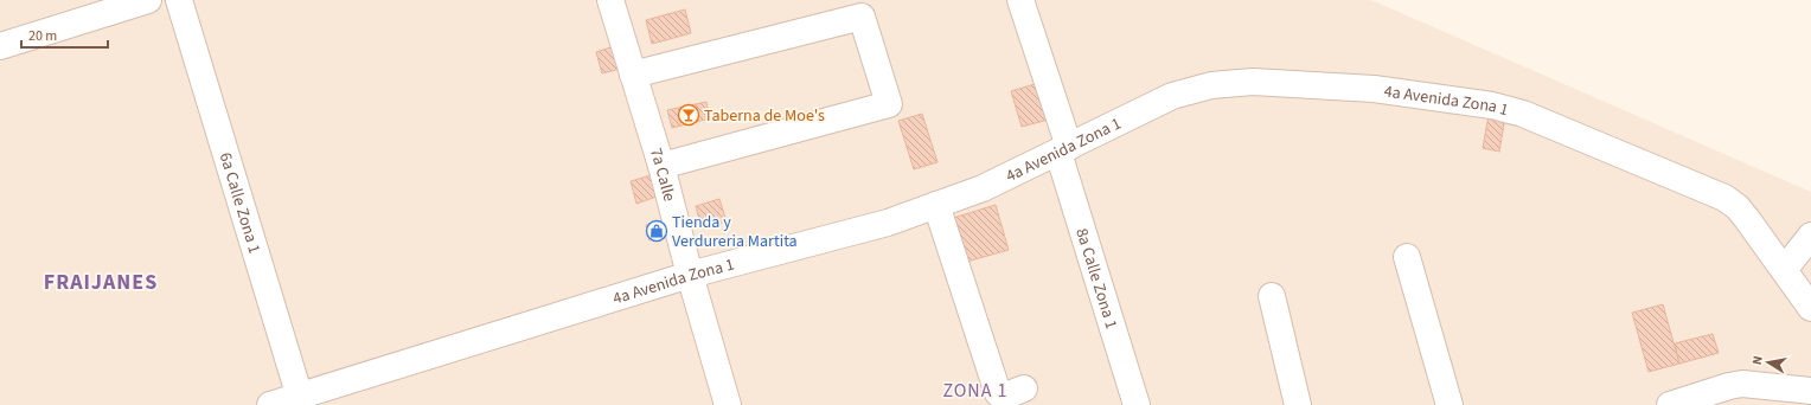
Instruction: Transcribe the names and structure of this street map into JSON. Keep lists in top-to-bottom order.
{
  "streets": {
    "street": [
      "4a Avenida Zona 1",
      "7a Calle",
      "6a Calle Zona 1",
      "8a Calle Zona 1"
    ]
  },
  "crossings": [
    ["4a Avenida Zona 1", "7a Calle"],
    ["4a Avenida Zona 1", "6a Calle Zona 1"],
    ["4a Avenida Zona 1", "8a Calle Zona 1"]
  ],
  "districts": ["FRAIJANES", "ZONA 1"],
  "places": {
    "bar": ["Taberna de Moe's"],
    "shop": ["Tienda y Verdureria Martita"]
  },
  "scale_bar": "20 m",
  "north": "left"
}
